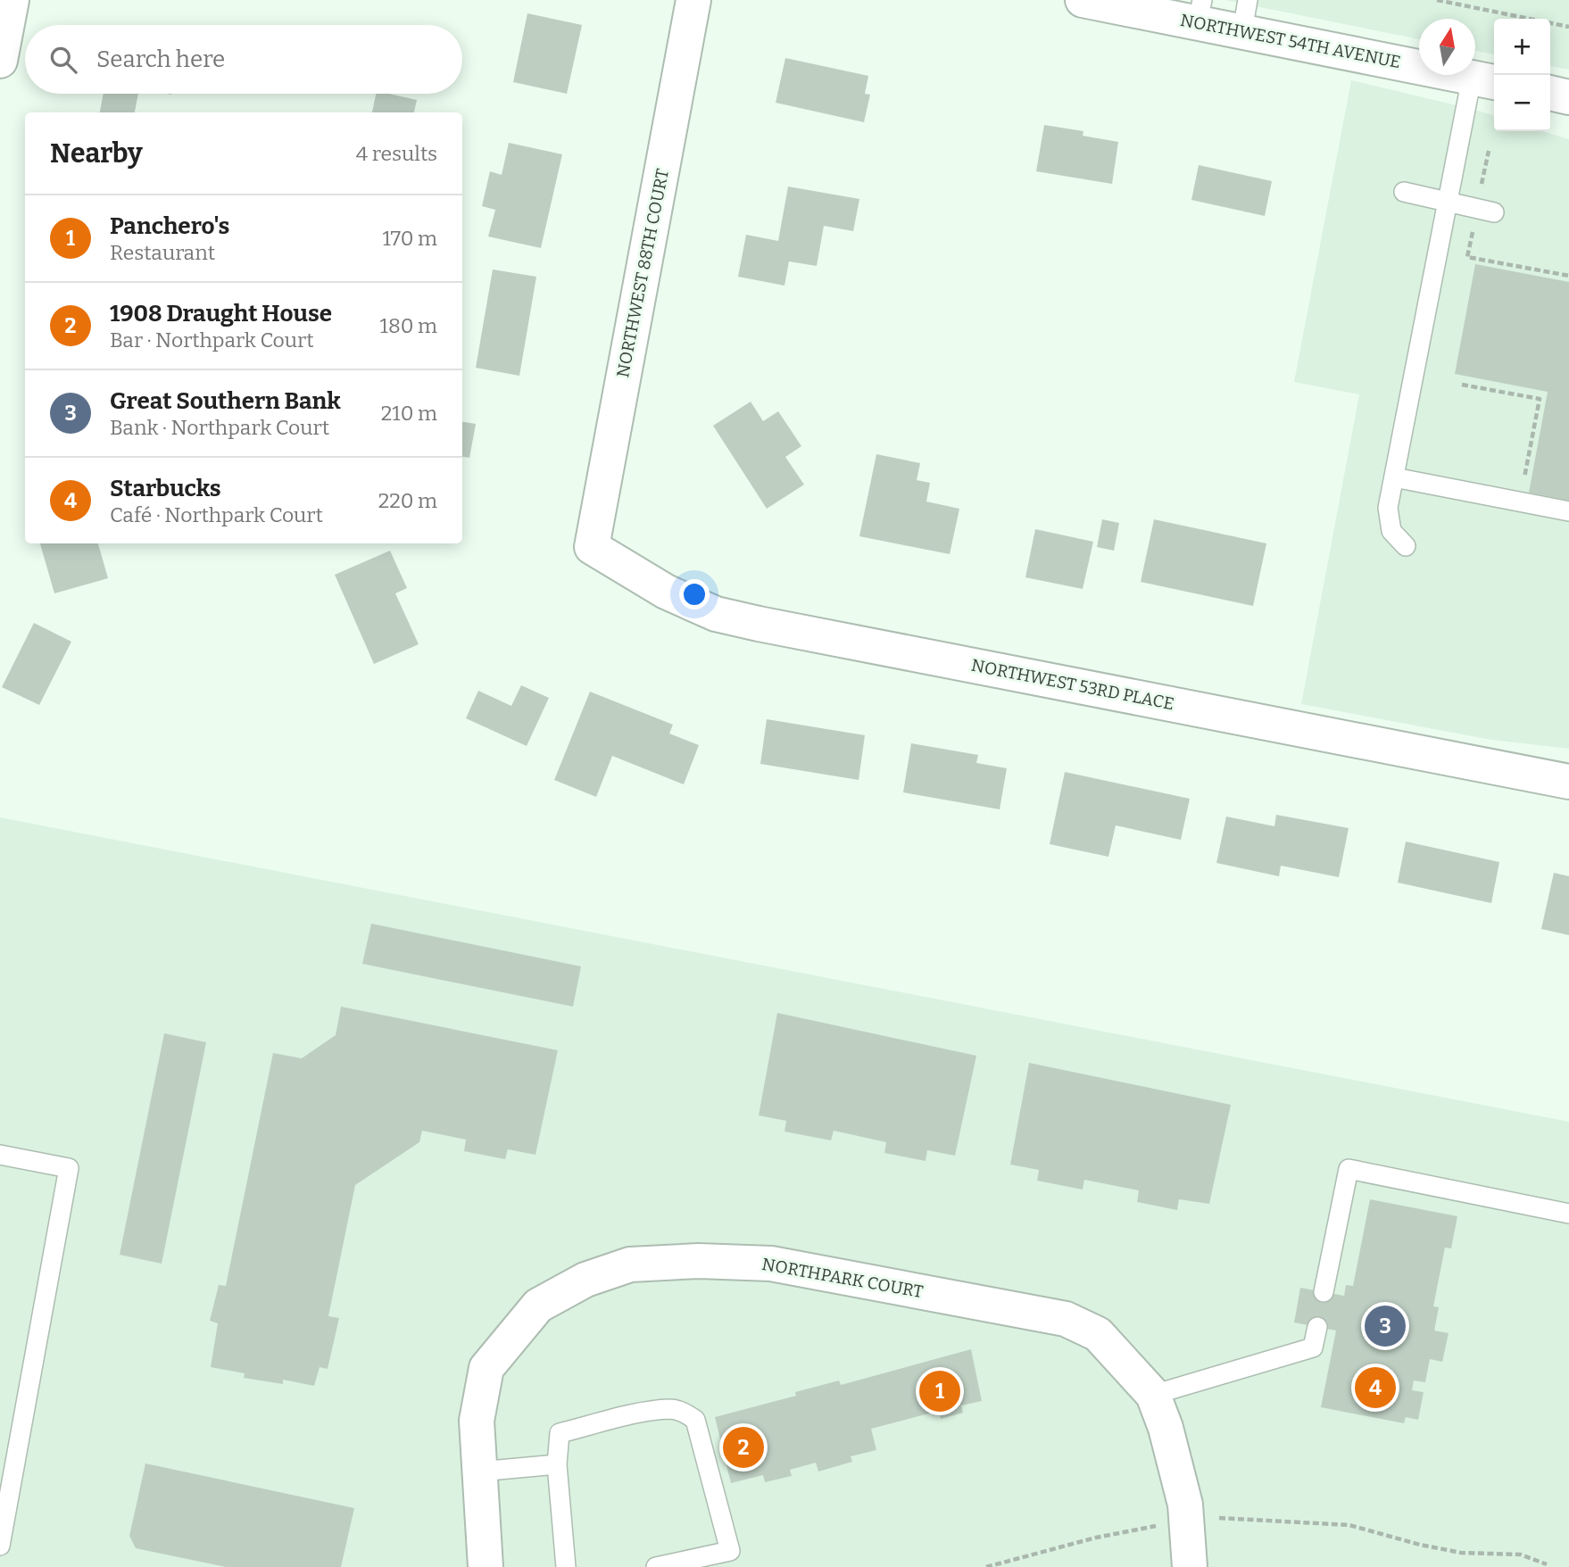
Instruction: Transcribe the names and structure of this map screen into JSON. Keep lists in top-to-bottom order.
{
  "streets": {
    "street": [
      "NORTHWEST 54TH AVENUE",
      "NORTHWEST 88TH COURT",
      "NORTHWEST 53RD PLACE",
      "NORTHPARK COURT"
    ]
  },
  "crossings": [
    ["NORTHWEST 88TH COURT", "NORTHWEST 53RD PLACE"]
  ],
  "north": "top",
  "page": {
    "map_buttons": ["+", "−"],
    "search": "Search here",
    "heading": ["Nearby", "4 results"],
    "list": [
      {
        "mark": "1",
        "name": "Panchero's",
        "note": "Restaurant",
        "value": "170 m"
      },
      {
        "mark": "2",
        "name": "1908 Draught House",
        "note": "Bar · Northpark Court",
        "value": "180 m"
      },
      {
        "mark": "3",
        "name": "Great Southern Bank",
        "note": "Bank · Northpark Court",
        "value": "210 m"
      },
      {
        "mark": "4",
        "name": "Starbucks",
        "note": "Café · Northpark Court",
        "value": "220 m"
      }
    ],
    "pins": [
      "3",
      "4",
      "1",
      "2"
    ]
  }
}
